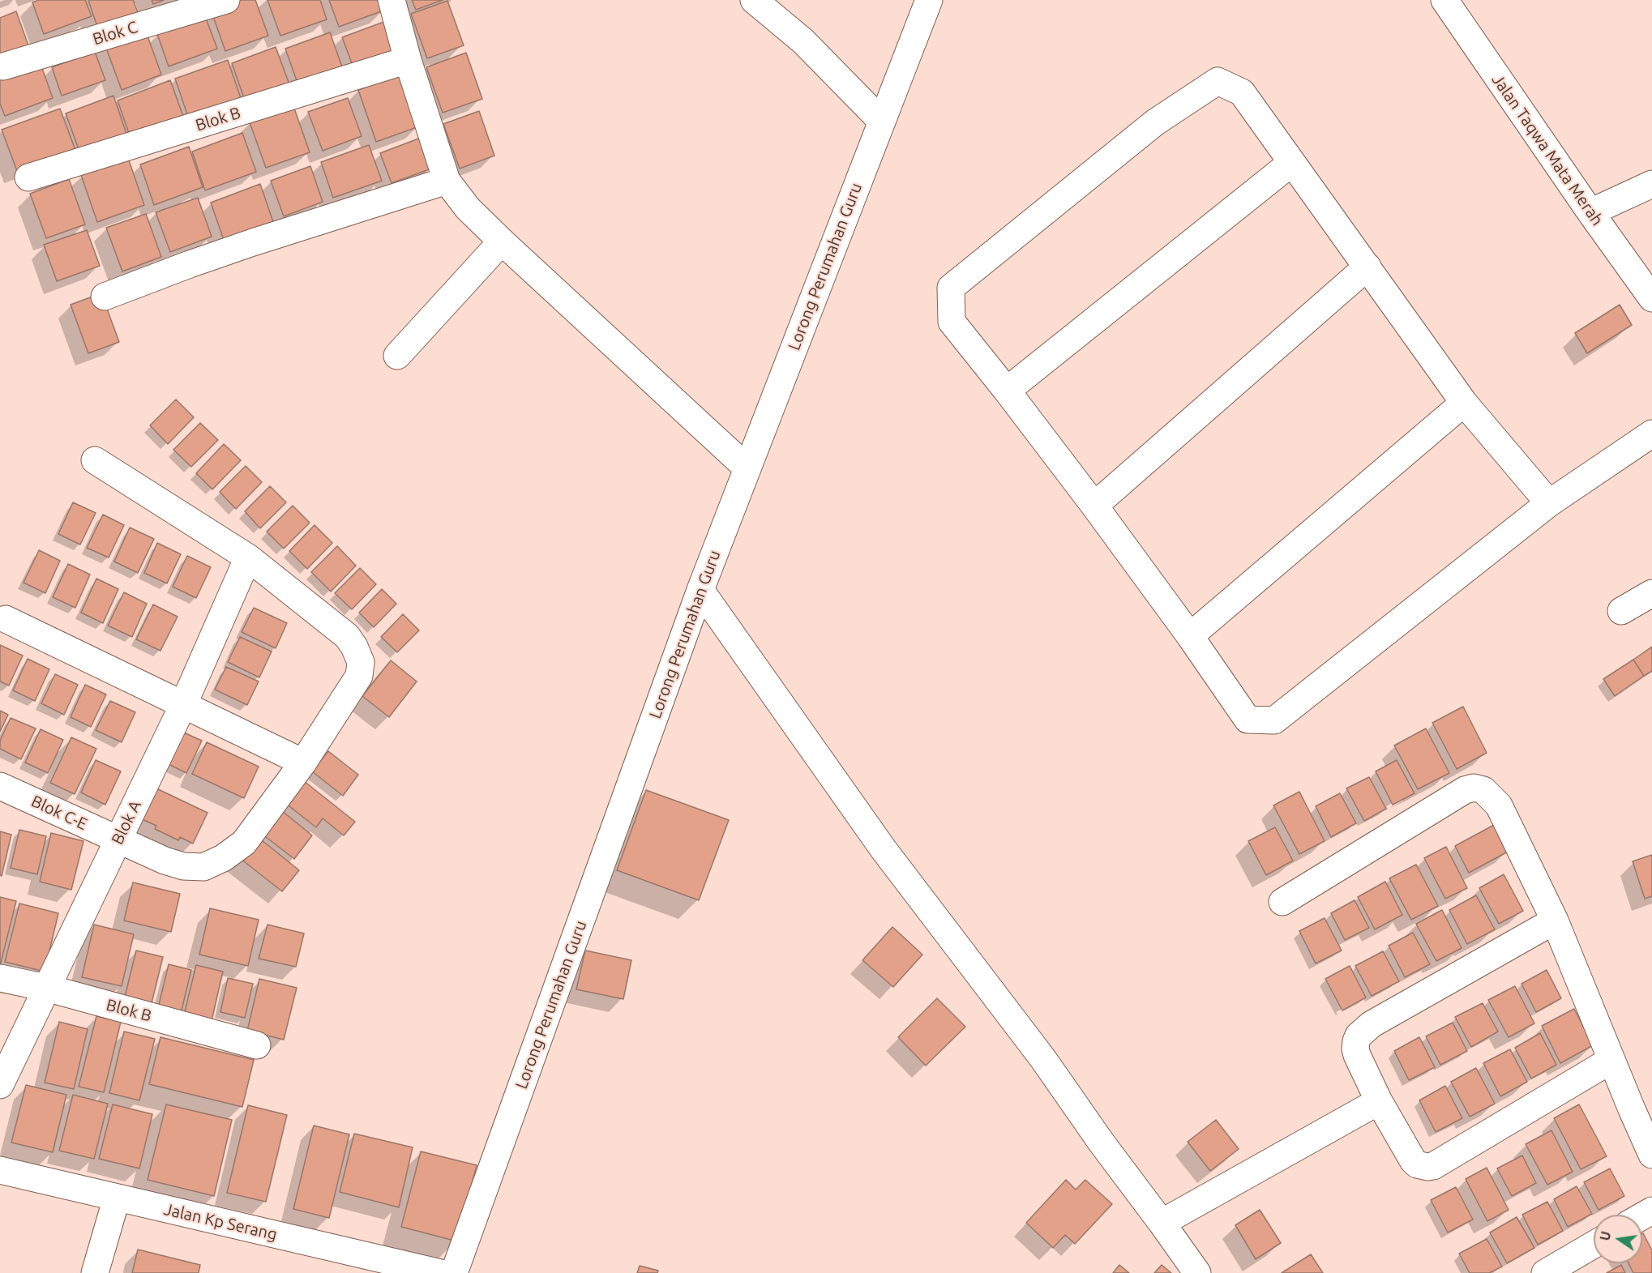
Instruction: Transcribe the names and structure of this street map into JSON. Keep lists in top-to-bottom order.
{
  "streets": {
    "street": [
      "Blok C",
      "Blok B",
      "Jalan Taqwa Mata Merah",
      "Lorong Perumahan Guru",
      "Blok C-E",
      "Blok A",
      "Jalan Kp Serang"
    ]
  },
  "crossings": [
    ["Blok B", "Blok A"],
    ["Blok C-E", "Blok A"]
  ],
  "north": "left"
}
